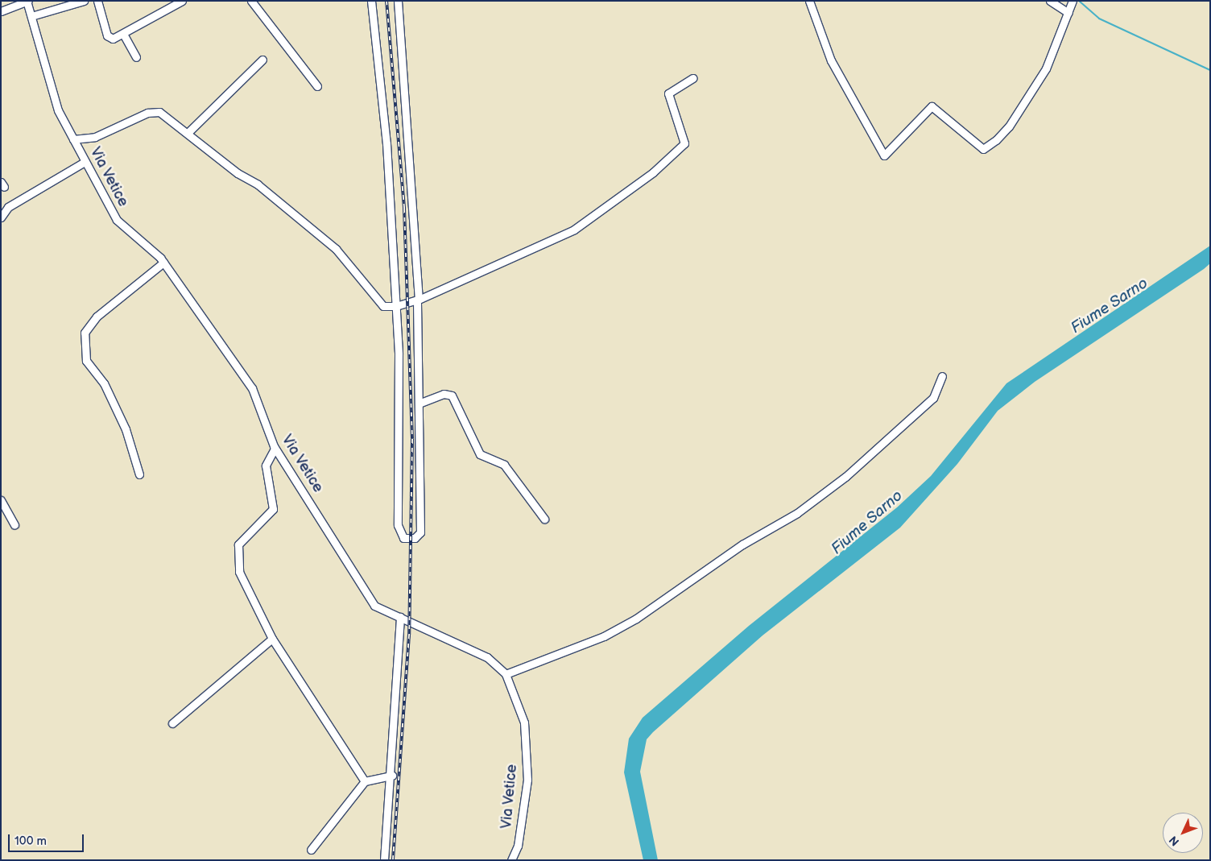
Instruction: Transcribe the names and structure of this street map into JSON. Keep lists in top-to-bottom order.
{
  "streets": {
    "street": ["Via Vetice"]
  },
  "water": ["Fiume Sarno"],
  "scale_bar": "100 m",
  "north": "bottom left"
}
